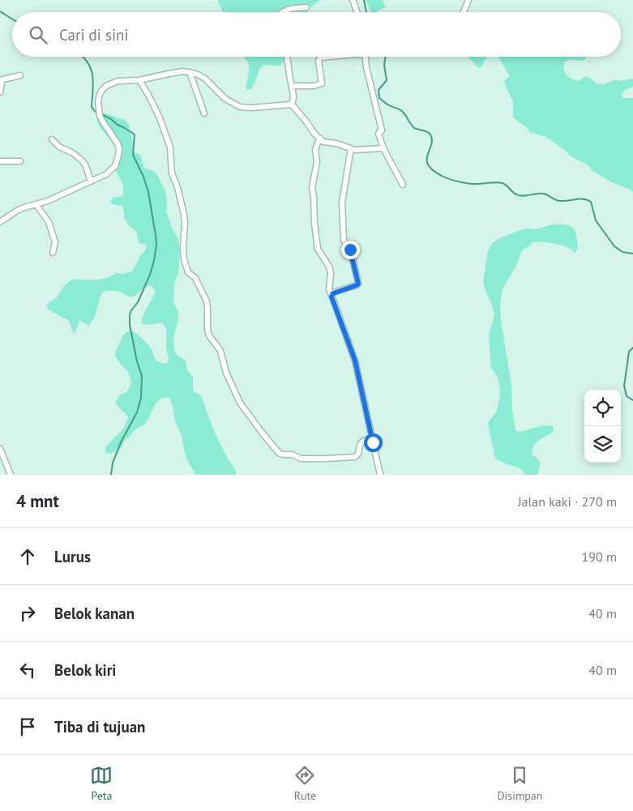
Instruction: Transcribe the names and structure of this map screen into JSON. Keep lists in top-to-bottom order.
{
  "page": {
    "search": "Cari di sini",
    "heading": ["4 mnt", "Jalan kaki · 270 m"],
    "list": [
      ["Lurus", "190 m"],
      ["Belok kanan", "40 m"],
      ["Belok kiri", "40 m"],
      "Tiba di tujuan"
    ],
    "nav": ["Peta", "Rute", "Disimpan"]
  }
}
